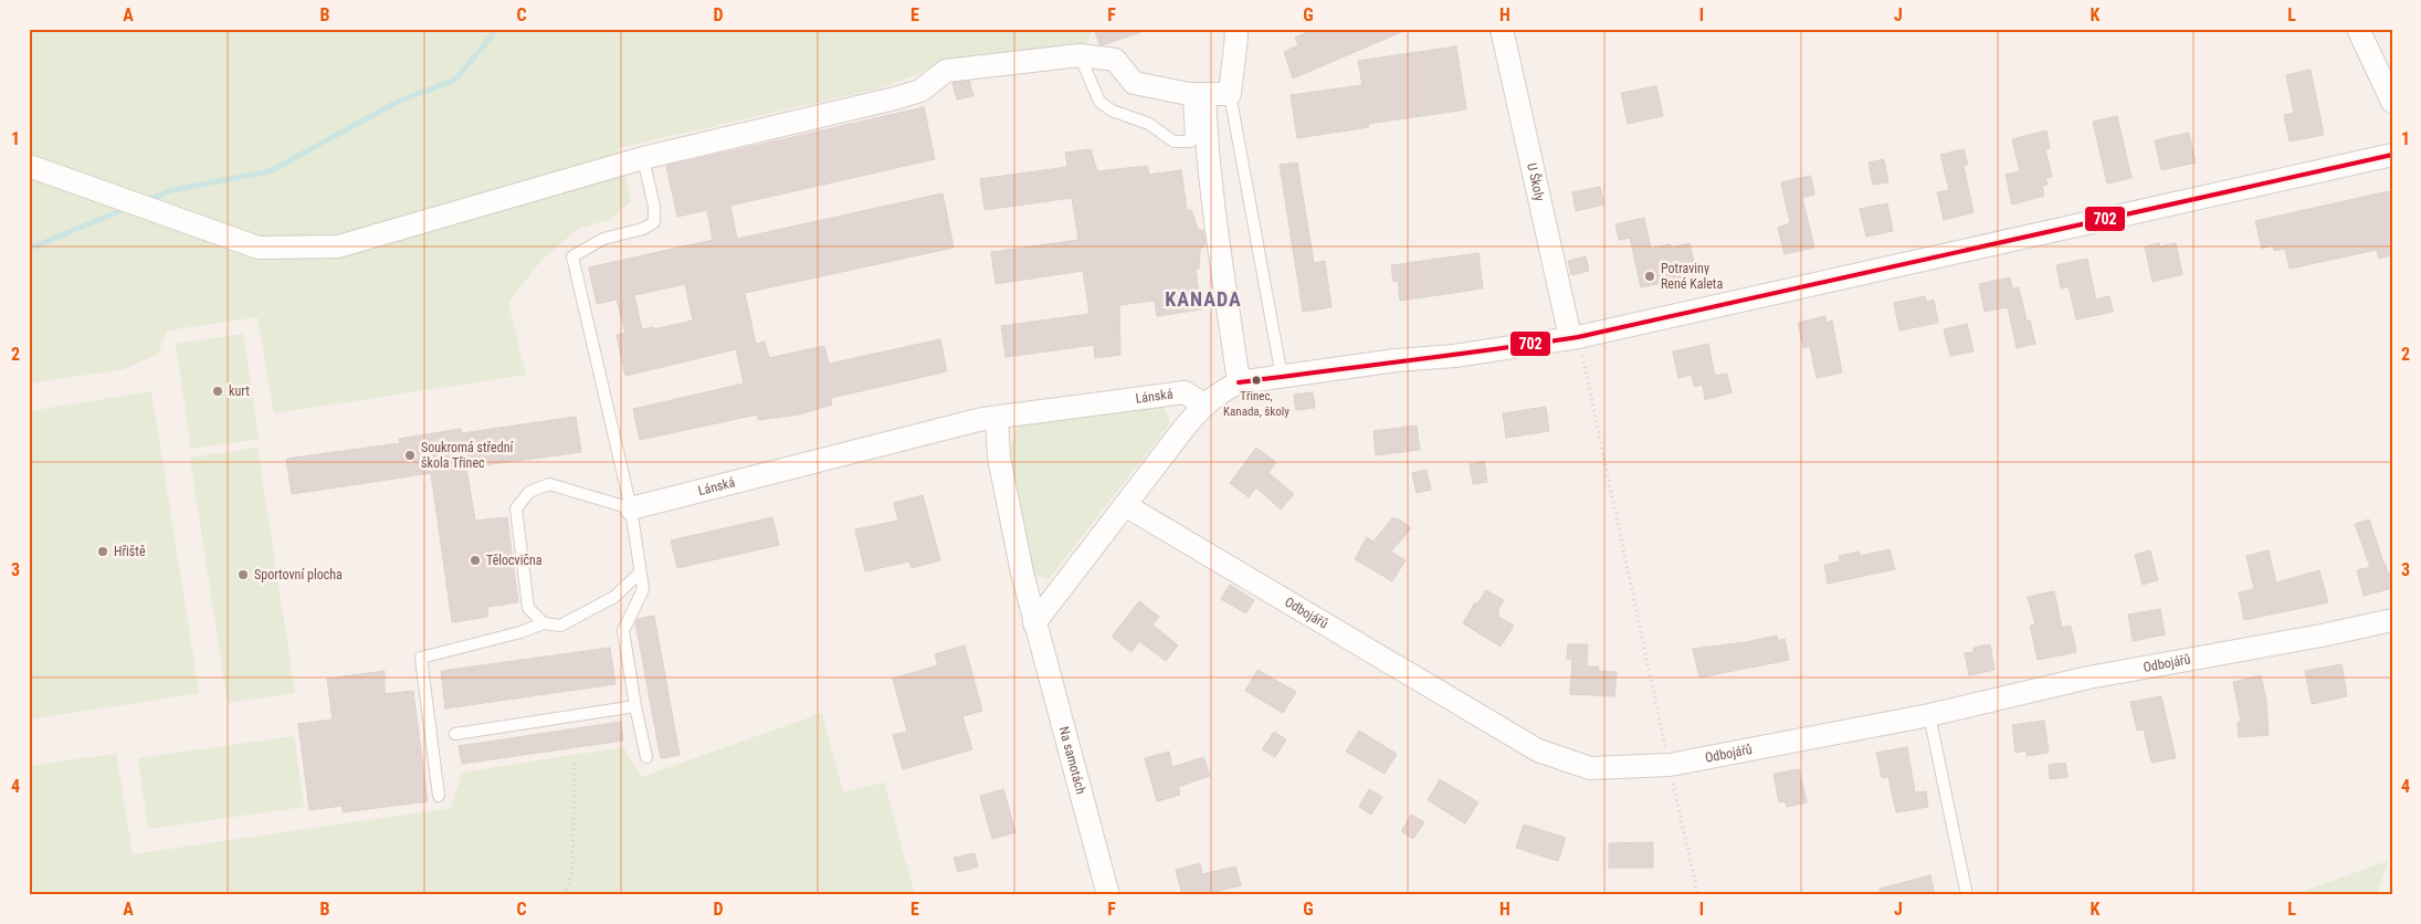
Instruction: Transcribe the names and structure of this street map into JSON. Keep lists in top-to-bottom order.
{
  "streets": {
    "street": [
      "U Školy",
      "Lánská",
      "Odbojářů",
      "Na samotách"
    ]
  },
  "crossings": [
    ["Lánská", "Na samotách"]
  ],
  "districts": ["KANADA"],
  "places": [
    "Potraviny René Kaleta",
    "Třinec, Kanada, školy",
    "kurt",
    "Soukromá střední škola Třinec",
    "Hřiště",
    "Tělocvična",
    "Sportovní plocha"
  ],
  "lines": ["transit line 702"],
  "grid": {
    "columns": [
      "A",
      "B",
      "C",
      "D",
      "E",
      "F",
      "G",
      "H",
      "I",
      "J",
      "K",
      "L"
    ],
    "rows": [
      "1",
      "2",
      "3",
      "4"
    ]
  }
}
